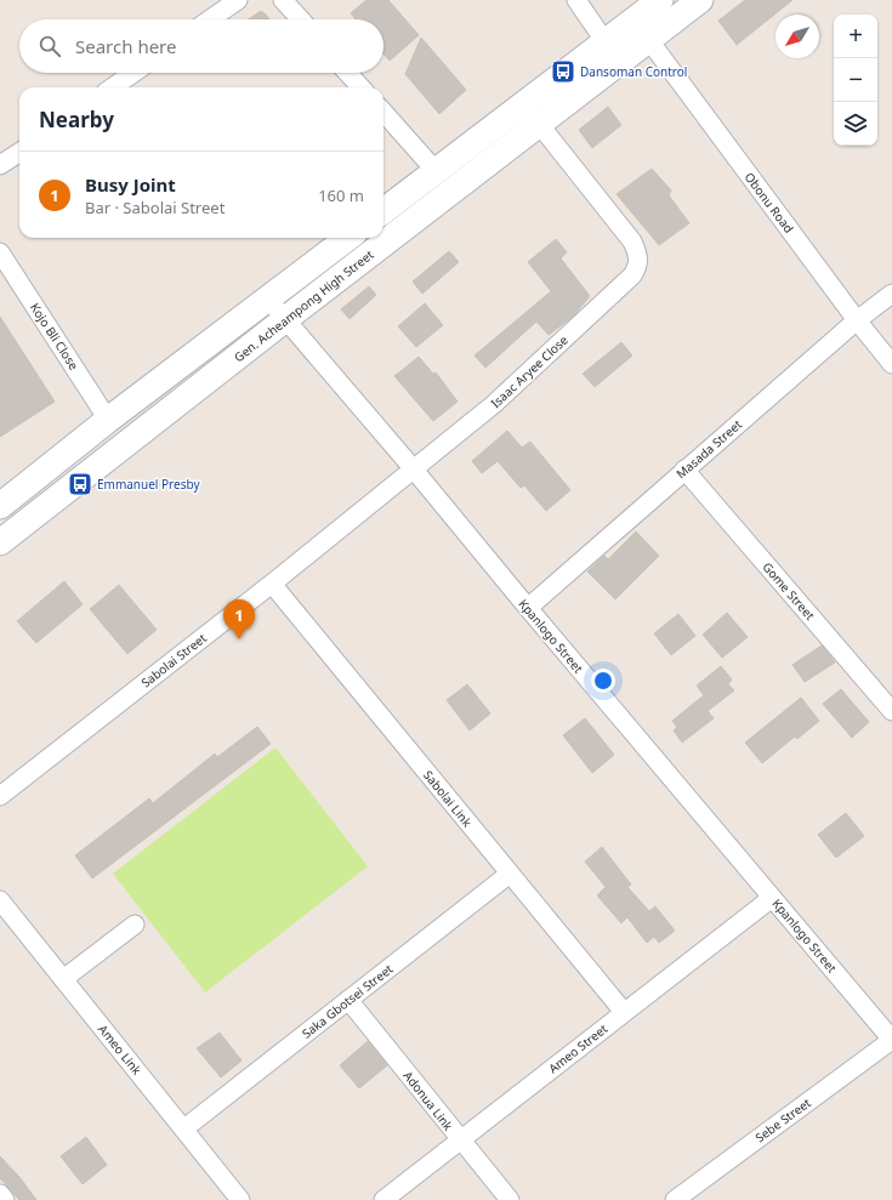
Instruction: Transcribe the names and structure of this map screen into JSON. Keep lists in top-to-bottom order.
{
  "streets": {
    "main road": ["Gen. Acheampong High Street"],
    "street": [
      "Obonu Road",
      "Kojo Bli Close",
      "Isaac Aryee Close",
      "Masada Street",
      "Gome Street",
      "Kpanlogo Street",
      "Sabolai Street",
      "Sabolai Link",
      "Saka Gbotsei Street",
      "Ameo Street",
      "Ameo Link",
      "Adonua Link",
      "Sebe Street"
    ]
  },
  "crossings": [
    ["Obonu Road", "Gen. Acheampong High Street"],
    ["Obonu Road", "Masada Street"],
    ["Gen. Acheampong High Street", "Isaac Aryee Close"],
    ["Gen. Acheampong High Street", "Kpanlogo Street"],
    ["Isaac Aryee Close", "Kpanlogo Street"],
    ["Isaac Aryee Close", "Sabolai Street"],
    ["Masada Street", "Gome Street"],
    ["Masada Street", "Kpanlogo Street"],
    ["Kpanlogo Street", "Sabolai Street"],
    ["Kpanlogo Street", "Ameo Street"],
    ["Kpanlogo Street", "Sebe Street"],
    ["Sabolai Street", "Sabolai Link"],
    ["Sabolai Link", "Saka Gbotsei Street"],
    ["Sabolai Link", "Ameo Street"],
    ["Saka Gbotsei Street", "Ameo Link"],
    ["Saka Gbotsei Street", "Adonua Link"],
    ["Ameo Street", "Adonua Link"]
  ],
  "places": {
    "bus stop": ["Dansoman Control", "Emmanuel Presby"]
  },
  "north": "bottom left",
  "page": {
    "map_buttons": ["+", "−"],
    "search": "Search here",
    "heading": "Nearby",
    "list": [
      {
        "mark": "1",
        "name": "Busy Joint",
        "note": "Bar · Sabolai Street",
        "value": "160 m"
      }
    ],
    "pins": "1"
  }
}
